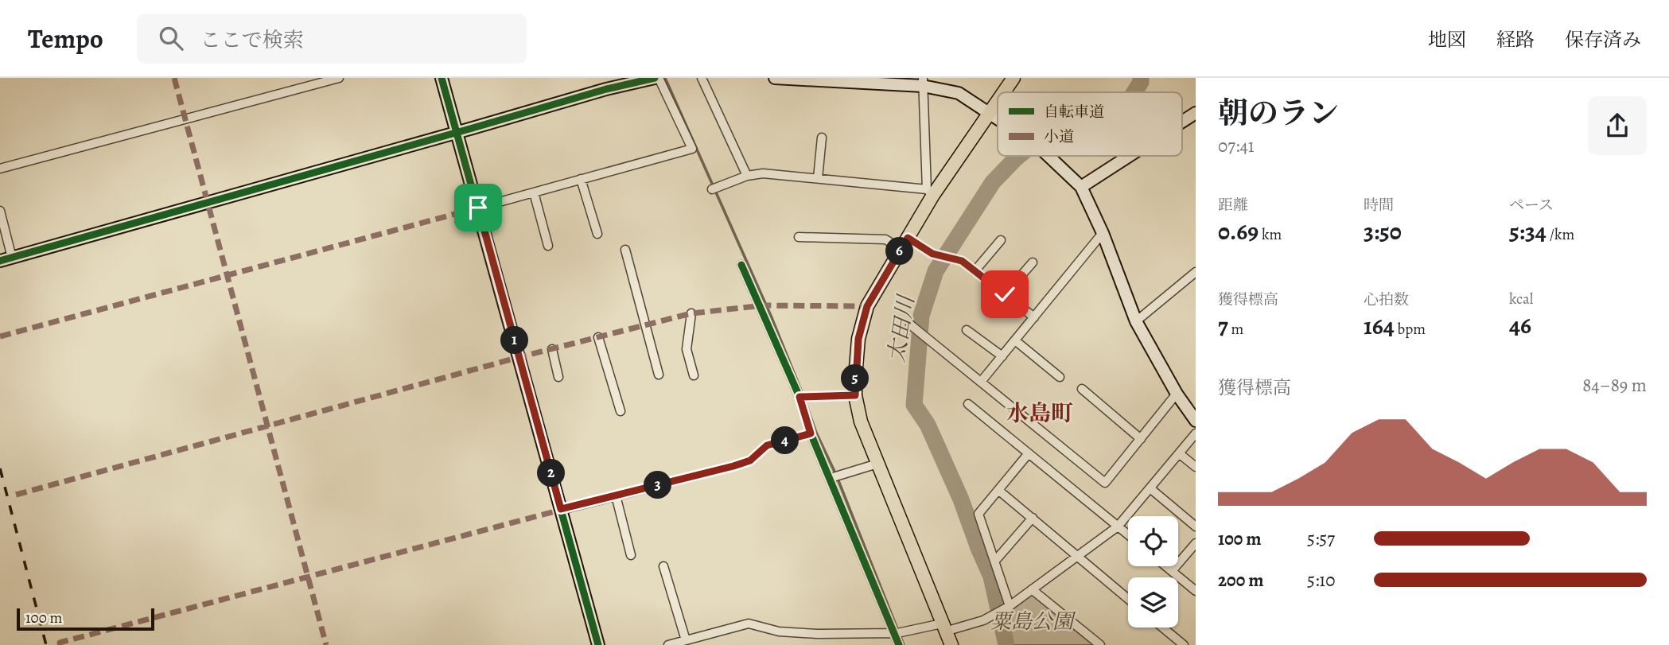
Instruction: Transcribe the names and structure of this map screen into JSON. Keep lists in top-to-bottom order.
{
  "districts": ["水島町"],
  "water": ["太田川"],
  "parks": ["粟島公園"],
  "legend": ["自転車道", "小道"],
  "scale_bar": "100 m",
  "page": {
    "header": "Tempo",
    "search": "ここで検索",
    "nav": ["地図", "経路", "保存済み"],
    "heading": ["朝のラン", "07:41"],
    "stats": [
      ["距離", "0.69 km"],
      ["時間", "3:50"],
      ["ペース", "5:34 /km"],
      ["獲得標高", "7 m"],
      ["心拍数", "164 bpm"],
      ["kcal", "46"]
    ],
    "pins": [
      "6",
      "1",
      "5",
      "4",
      "2",
      "3"
    ],
    "chart": ["獲得標高", "84–89 m"],
    "list": [
      {
        "name": "100 m",
        "note": "5:57"
      },
      {
        "name": "200 m",
        "note": "5:10"
      }
    ],
    "scale": "100 m"
  }
}
